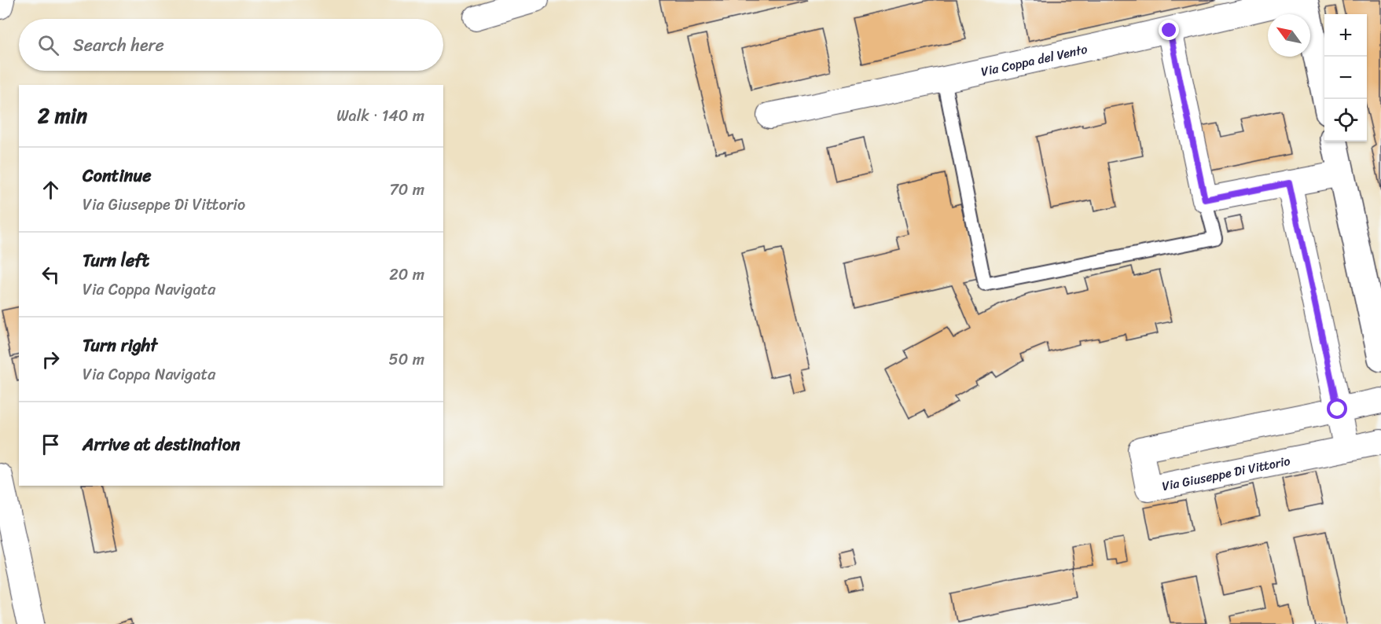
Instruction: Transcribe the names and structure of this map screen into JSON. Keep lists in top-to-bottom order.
{
  "streets": {
    "street": ["Via Coppa del Vento", "Via Giuseppe Di Vittorio"]
  },
  "north": "top left",
  "page": {
    "map_buttons": ["+", "−"],
    "search": "Search here",
    "heading": ["2 min", "Walk · 140 m"],
    "list": [
      ["Continue", "Via Giuseppe Di Vittorio", "70 m"],
      ["Turn left", "Via Coppa Navigata", "20 m"],
      ["Turn right", "Via Coppa Navigata", "50 m"],
      "Arrive at destination"
    ]
  }
}
